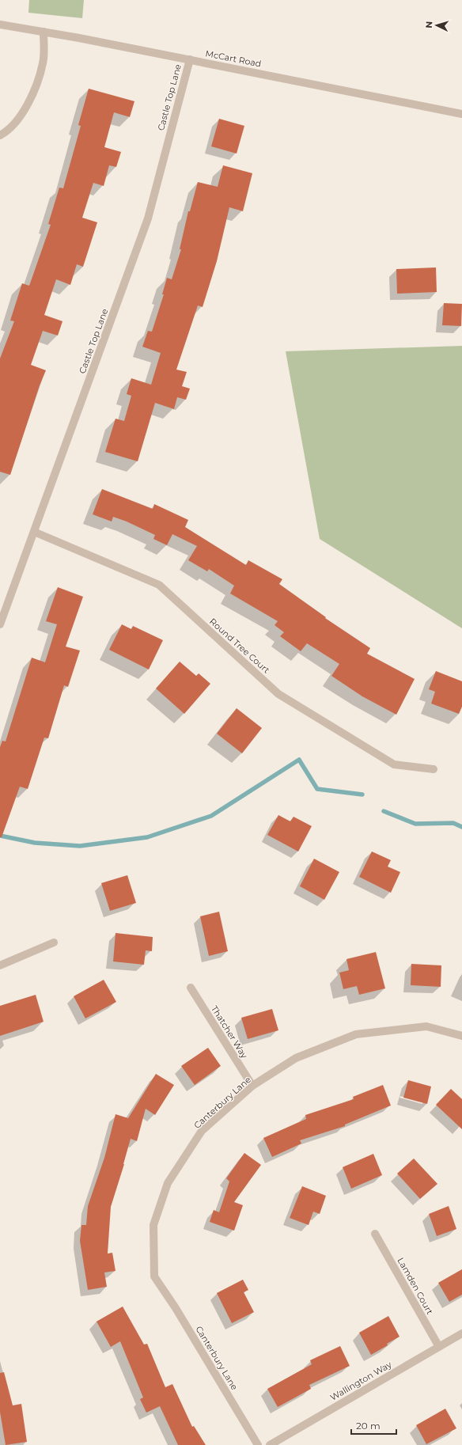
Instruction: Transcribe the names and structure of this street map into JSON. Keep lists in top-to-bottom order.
{
  "streets": {
    "street": [
      "McCart Road",
      "Castle Top Lane",
      "Round Tree Court",
      "Thatcher Way",
      "Canterbury Lane",
      "Lamden Court",
      "Wallington Way"
    ]
  },
  "crossings": [
    ["McCart Road", "Castle Top Lane"],
    ["Castle Top Lane", "Round Tree Court"],
    ["Thatcher Way", "Canterbury Lane"],
    ["Lamden Court", "Wallington Way"]
  ],
  "scale_bar": "20 m",
  "north": "left"
}
